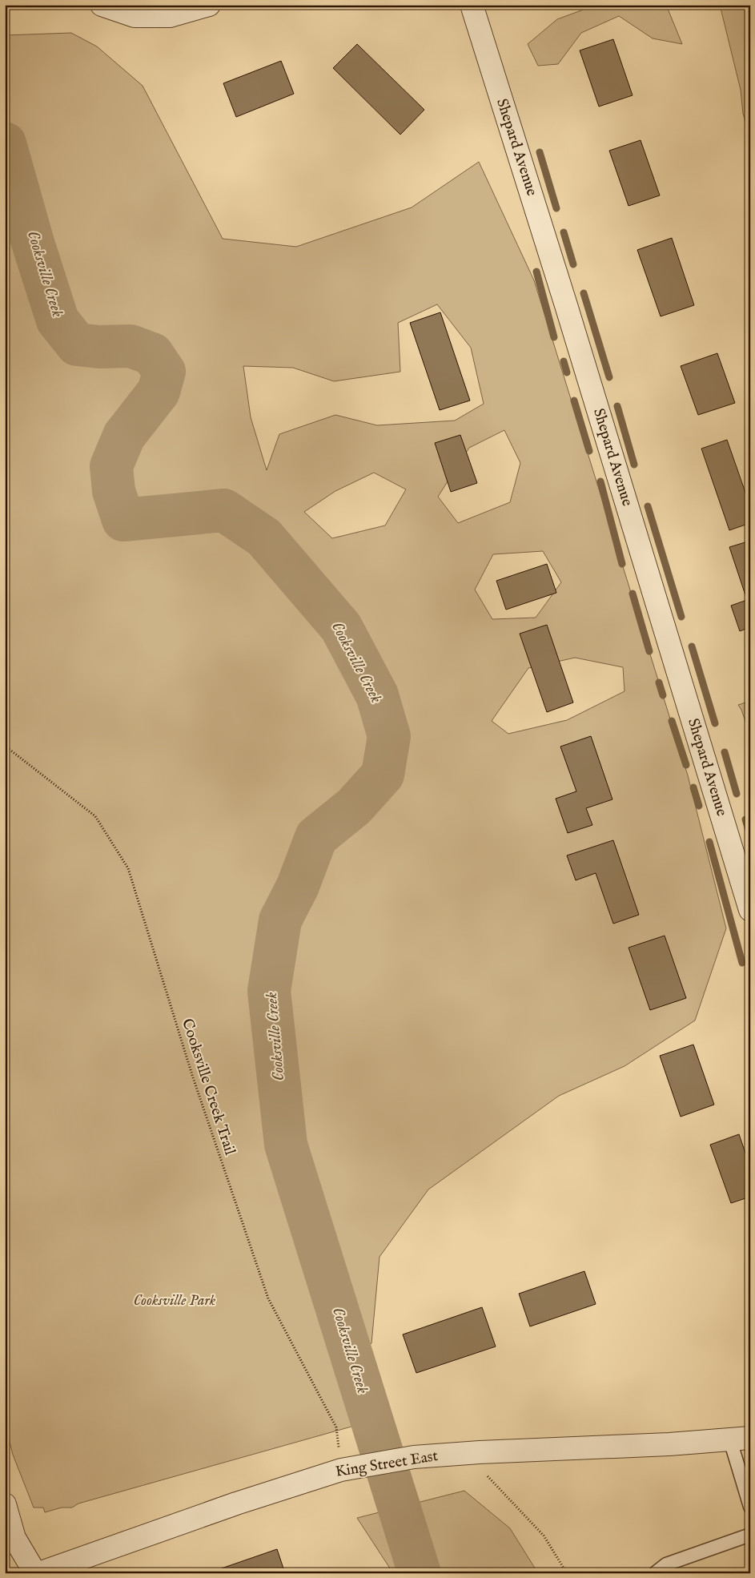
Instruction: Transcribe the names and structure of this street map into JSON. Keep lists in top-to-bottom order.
{
  "streets": {
    "street": ["Shepard Avenue", "King Street East"],
    "path": ["Cooksville Creek Trail"]
  },
  "crossings": [
    ["Cooksville Creek Trail", "King Street East"]
  ],
  "water": ["Cooksville Creek"],
  "parks": ["Cooksville Park"]
}
